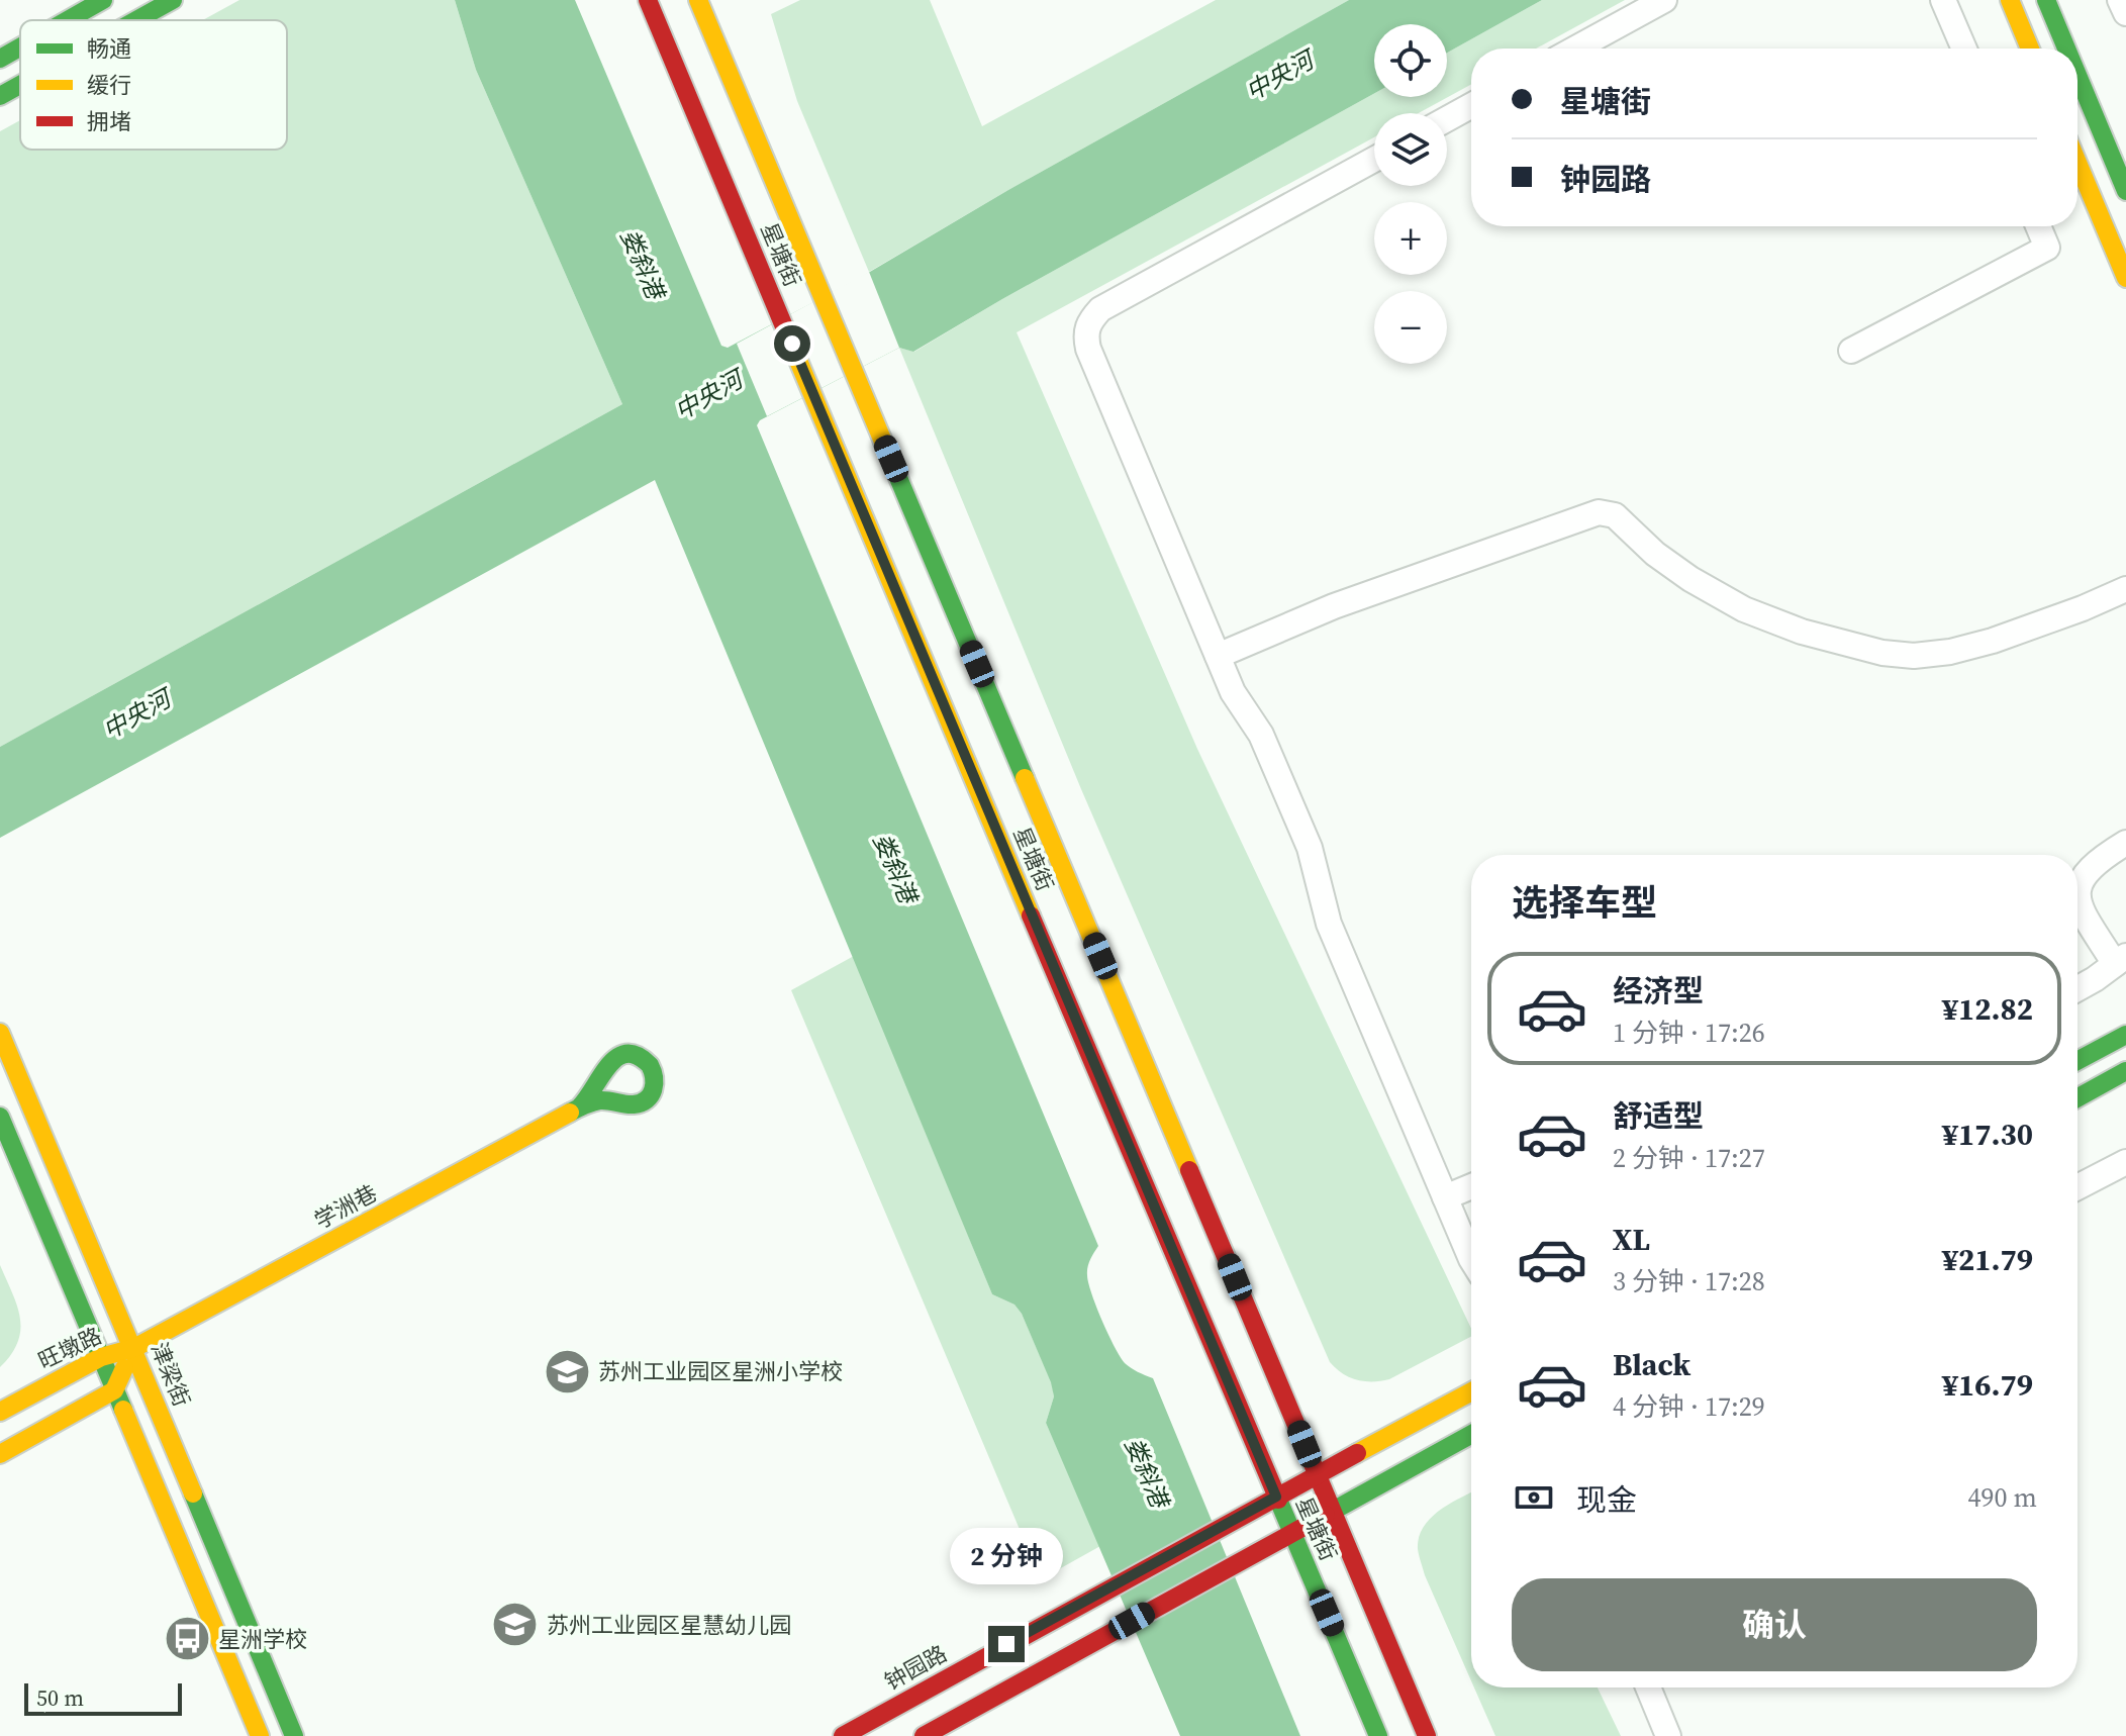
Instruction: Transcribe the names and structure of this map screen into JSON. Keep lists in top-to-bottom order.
{
  "streets": {
    "main road": [
      "星塘街",
      "学洲巷",
      "旺墩路",
      "津梁街",
      "钟园路"
    ]
  },
  "crossings": [
    ["星塘街", "钟园路"],
    ["学洲巷", "旺墩路"],
    ["学洲巷", "津梁街"],
    ["旺墩路", "津梁街"]
  ],
  "water": ["中央河", "娄斜港"],
  "places": {
    "school or university": ["苏州工业园区星洲小学校", "苏州工业园区星慧幼儿园"],
    "bus stop": ["星洲学校"]
  },
  "legend": ["畅通", "缓行", "拥堵"],
  "scale_bar": "50 m",
  "page": {
    "map_buttons": ["+", "−"],
    "banner": ["星塘街", "钟园路"],
    "heading": "选择车型",
    "list": [
      {
        "name": "经济型",
        "note": "1 分钟 · 17:26",
        "value": "¥12.82"
      },
      {
        "name": "舒适型",
        "note": "2 分钟 · 17:27",
        "value": "¥17.30"
      },
      {
        "name": "XL",
        "note": "3 分钟 · 17:28",
        "value": "¥21.79"
      },
      {
        "name": "Black",
        "note": "4 分钟 · 17:29",
        "value": "¥16.79"
      }
    ],
    "pay": ["现金", "490 m"],
    "bubble": "2 分钟",
    "buttons": "确认",
    "scale": "50 m"
  }
}
